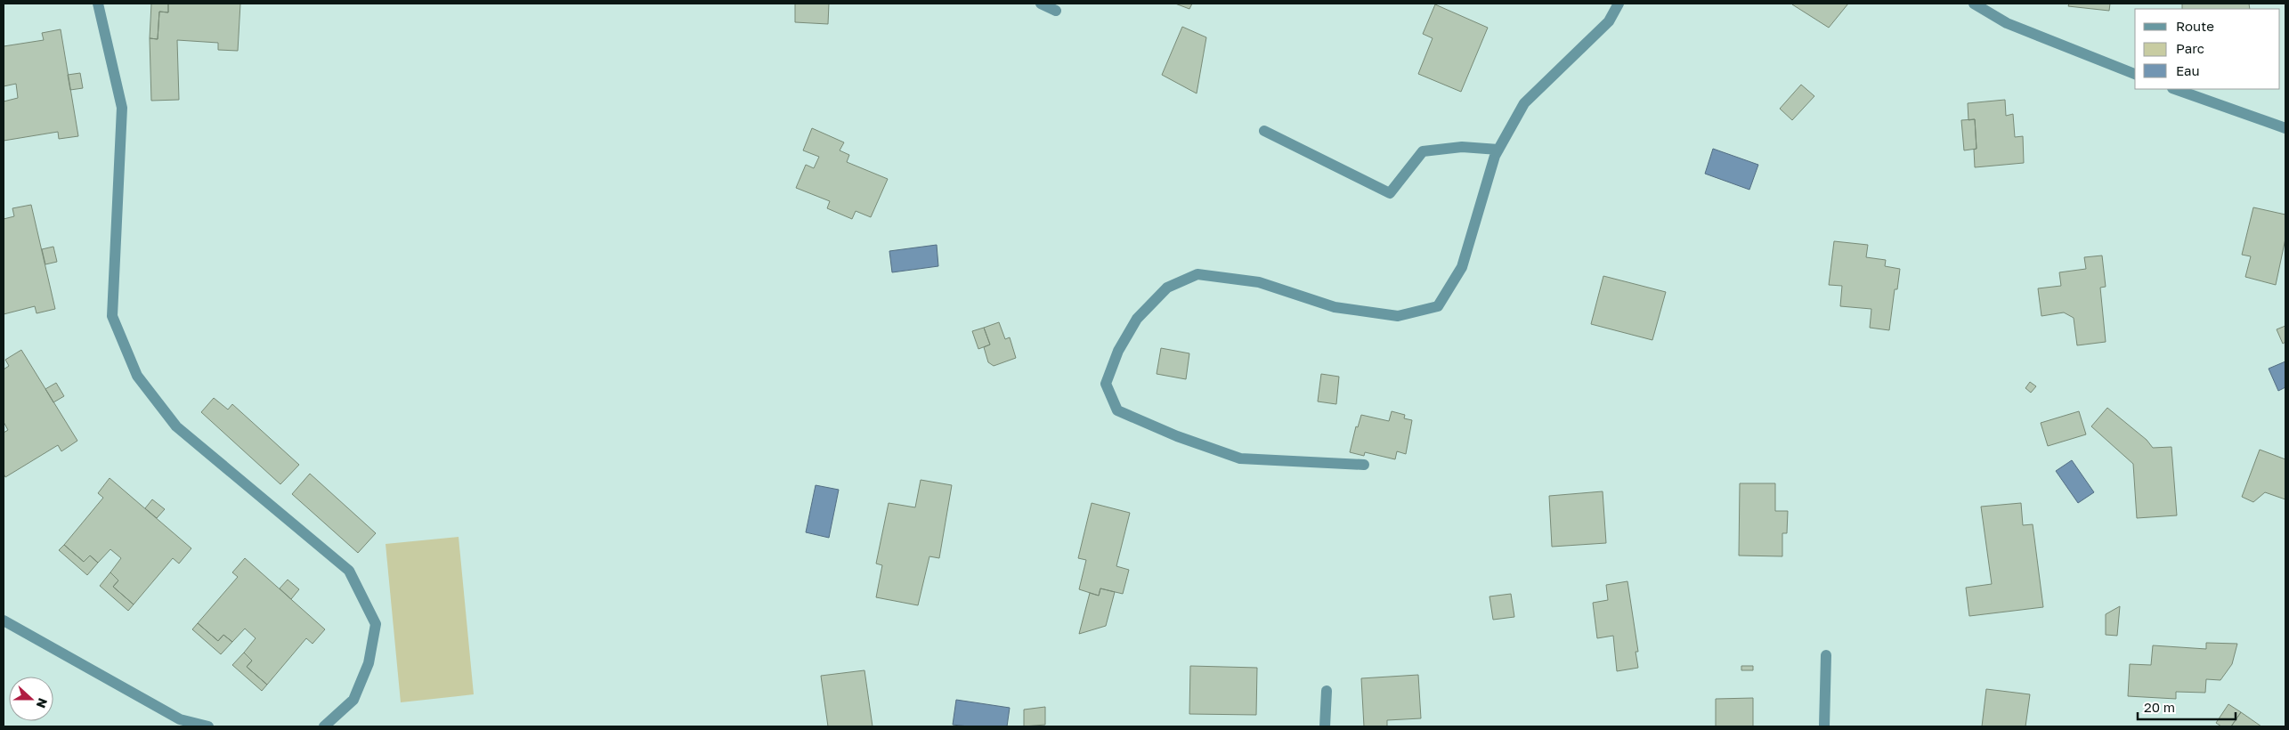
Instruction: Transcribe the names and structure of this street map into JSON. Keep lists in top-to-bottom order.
{
  "legend": ["Route", "Parc", "Eau"],
  "scale_bar": "20 m",
  "north": "right"
}
